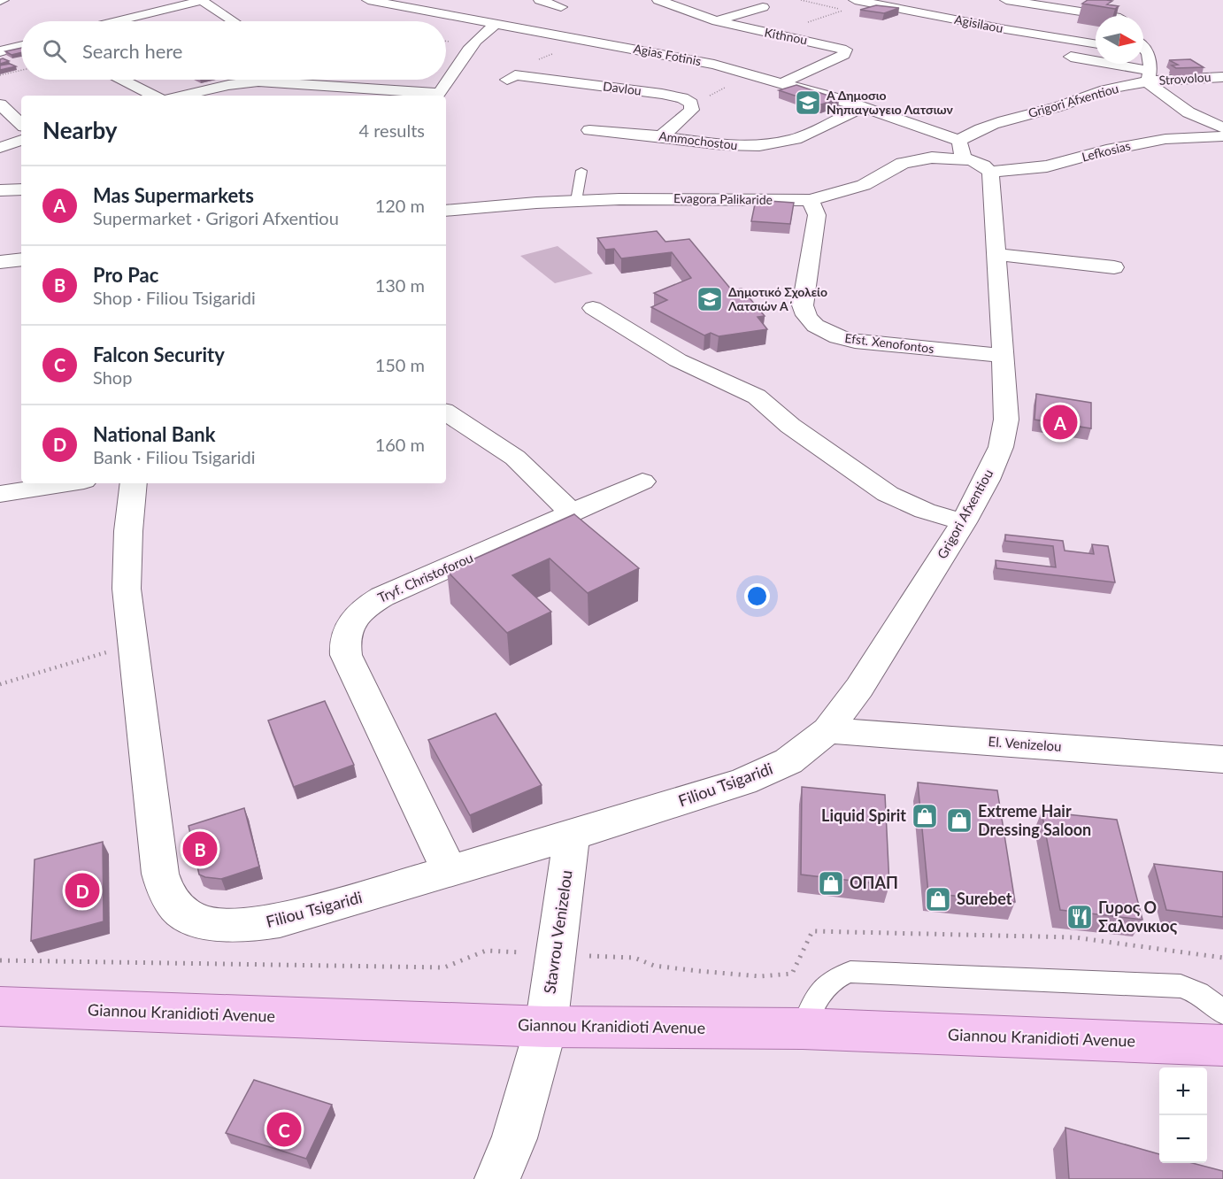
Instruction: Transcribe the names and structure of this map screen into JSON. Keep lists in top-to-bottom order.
{
  "streets": {
    "main road": ["Giannou Kranidioti Avenue"],
    "street": [
      "Agisilaou",
      "Kithnou",
      "Agias Fotinis",
      "Strovolou",
      "Davlou",
      "Grigori Afxentiou",
      "Ammochostou",
      "Lefkosias",
      "Evagora Palikaride",
      "Efst. Xenofontos",
      "Tryf. Christoforou",
      "El. Venizelou",
      "Filiou Tsigaridi",
      "Stavrou Venizelou"
    ]
  },
  "crossings": [
    ["Kithnou", "Agias Fotinis"],
    ["Agias Fotinis", "Grigori Afxentiou"],
    ["Agias Fotinis", "Ammochostou"],
    ["Strovolou", "Grigori Afxentiou"],
    ["Grigori Afxentiou", "Lefkosias"],
    ["Grigori Afxentiou", "Evagora Palikaride"],
    ["Grigori Afxentiou", "Efst. Xenofontos"],
    ["Grigori Afxentiou", "El. Venizelou"],
    ["Grigori Afxentiou", "Filiou Tsigaridi"],
    ["Lefkosias", "Evagora Palikaride"],
    ["Evagora Palikaride", "Efst. Xenofontos"],
    ["Tryf. Christoforou", "Filiou Tsigaridi"],
    ["El. Venizelou", "Filiou Tsigaridi"],
    ["Filiou Tsigaridi", "Stavrou Venizelou"],
    ["Stavrou Venizelou", "Giannou Kranidioti Avenue"]
  ],
  "places": {
    "school or university": ["Α Δημοσιο Νηπιαγωγειο Λατσιων", "Δημοτικό Σχολείο Λατσιών Α΄"],
    "shop": [
      "Liquid Spirit",
      "Extreme Hair Dressing Saloon",
      "ΟΠΑΠ",
      "Surebet"
    ],
    "restaurant": ["Γυρος Ο Σαλονικιος"]
  },
  "north": "right",
  "page": {
    "search": "Search here",
    "heading": ["Nearby", "4 results"],
    "list": [
      {
        "mark": "A",
        "name": "Mas Supermarkets",
        "note": "Supermarket · Grigori Afxentiou",
        "value": "120 m"
      },
      {
        "mark": "B",
        "name": "Pro Pac",
        "note": "Shop · Filiou Tsigaridi",
        "value": "130 m"
      },
      {
        "mark": "C",
        "name": "Falcon Security",
        "note": "Shop",
        "value": "150 m"
      },
      {
        "mark": "D",
        "name": "National Bank",
        "note": "Bank · Filiou Tsigaridi",
        "value": "160 m"
      }
    ],
    "pins": [
      "A",
      "B",
      "D",
      "C"
    ],
    "map_buttons": ["+", "−"]
  }
}
